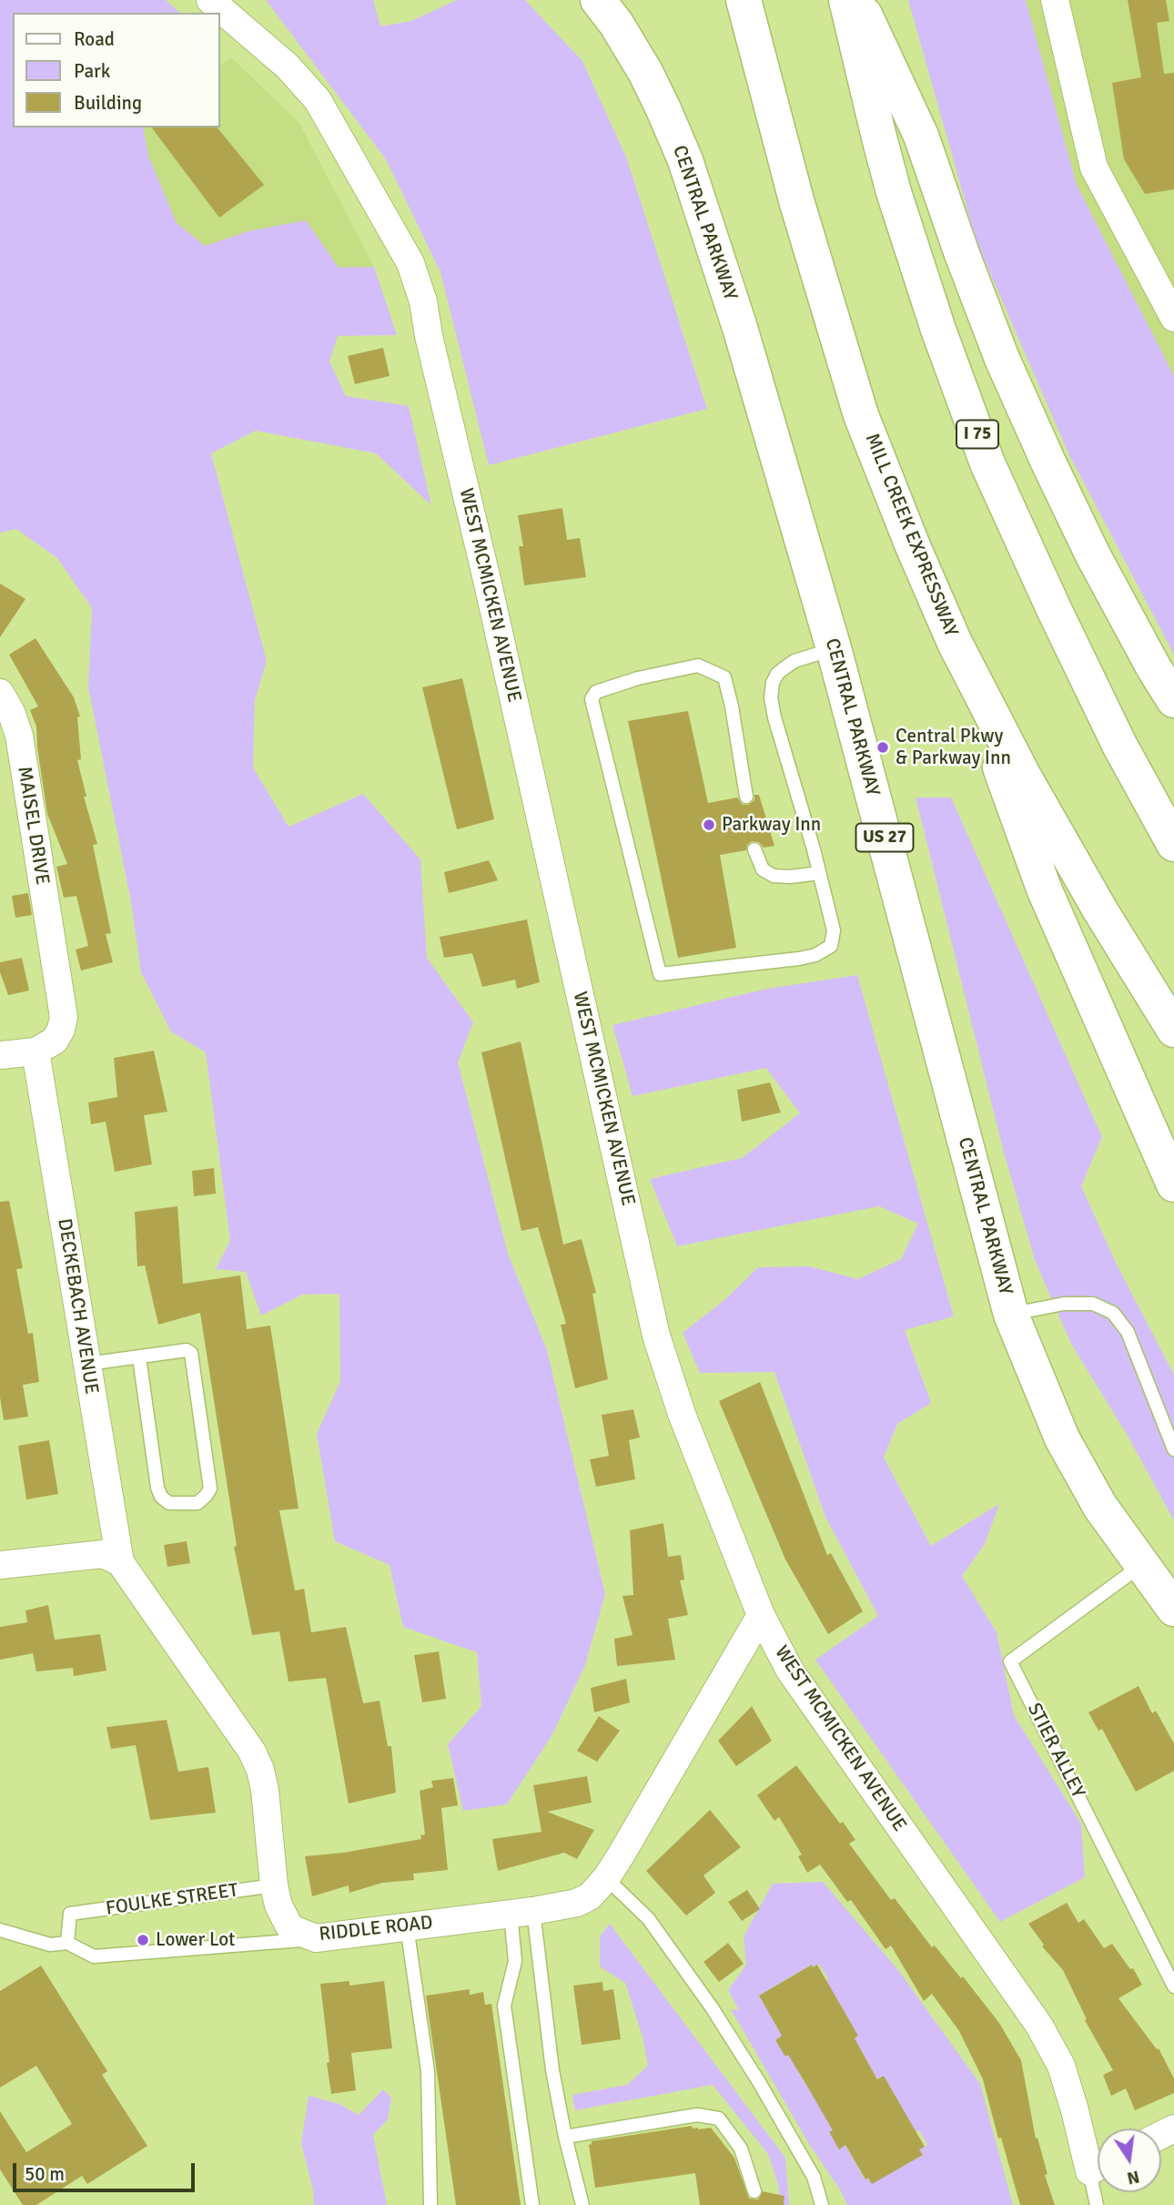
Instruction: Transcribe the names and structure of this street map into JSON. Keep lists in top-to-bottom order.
{
  "streets": {
    "main road": [
      "CENTRAL PARKWAY",
      "I 75",
      "MILL CREEK EXPRESSWAY",
      "US 27"
    ],
    "street": [
      "WEST MCMICKEN AVENUE",
      "MAISEL DRIVE",
      "DECKEBACH AVENUE",
      "RIDDLE ROAD"
    ],
    "lane": ["STIER ALLEY", "FOULKE STREET"]
  },
  "crossings": [
    ["CENTRAL PARKWAY", "STIER ALLEY"],
    ["WEST MCMICKEN AVENUE", "RIDDLE ROAD"],
    ["MAISEL DRIVE", "DECKEBACH AVENUE"],
    ["DECKEBACH AVENUE", "RIDDLE ROAD"],
    ["FOULKE STREET", "RIDDLE ROAD"]
  ],
  "places": ["Central Pkwy & Parkway Inn", "Parkway Inn", "Lower Lot"],
  "legend": ["Road", "Park", "Building"],
  "scale_bar": "50 m",
  "north": "bottom"
}
